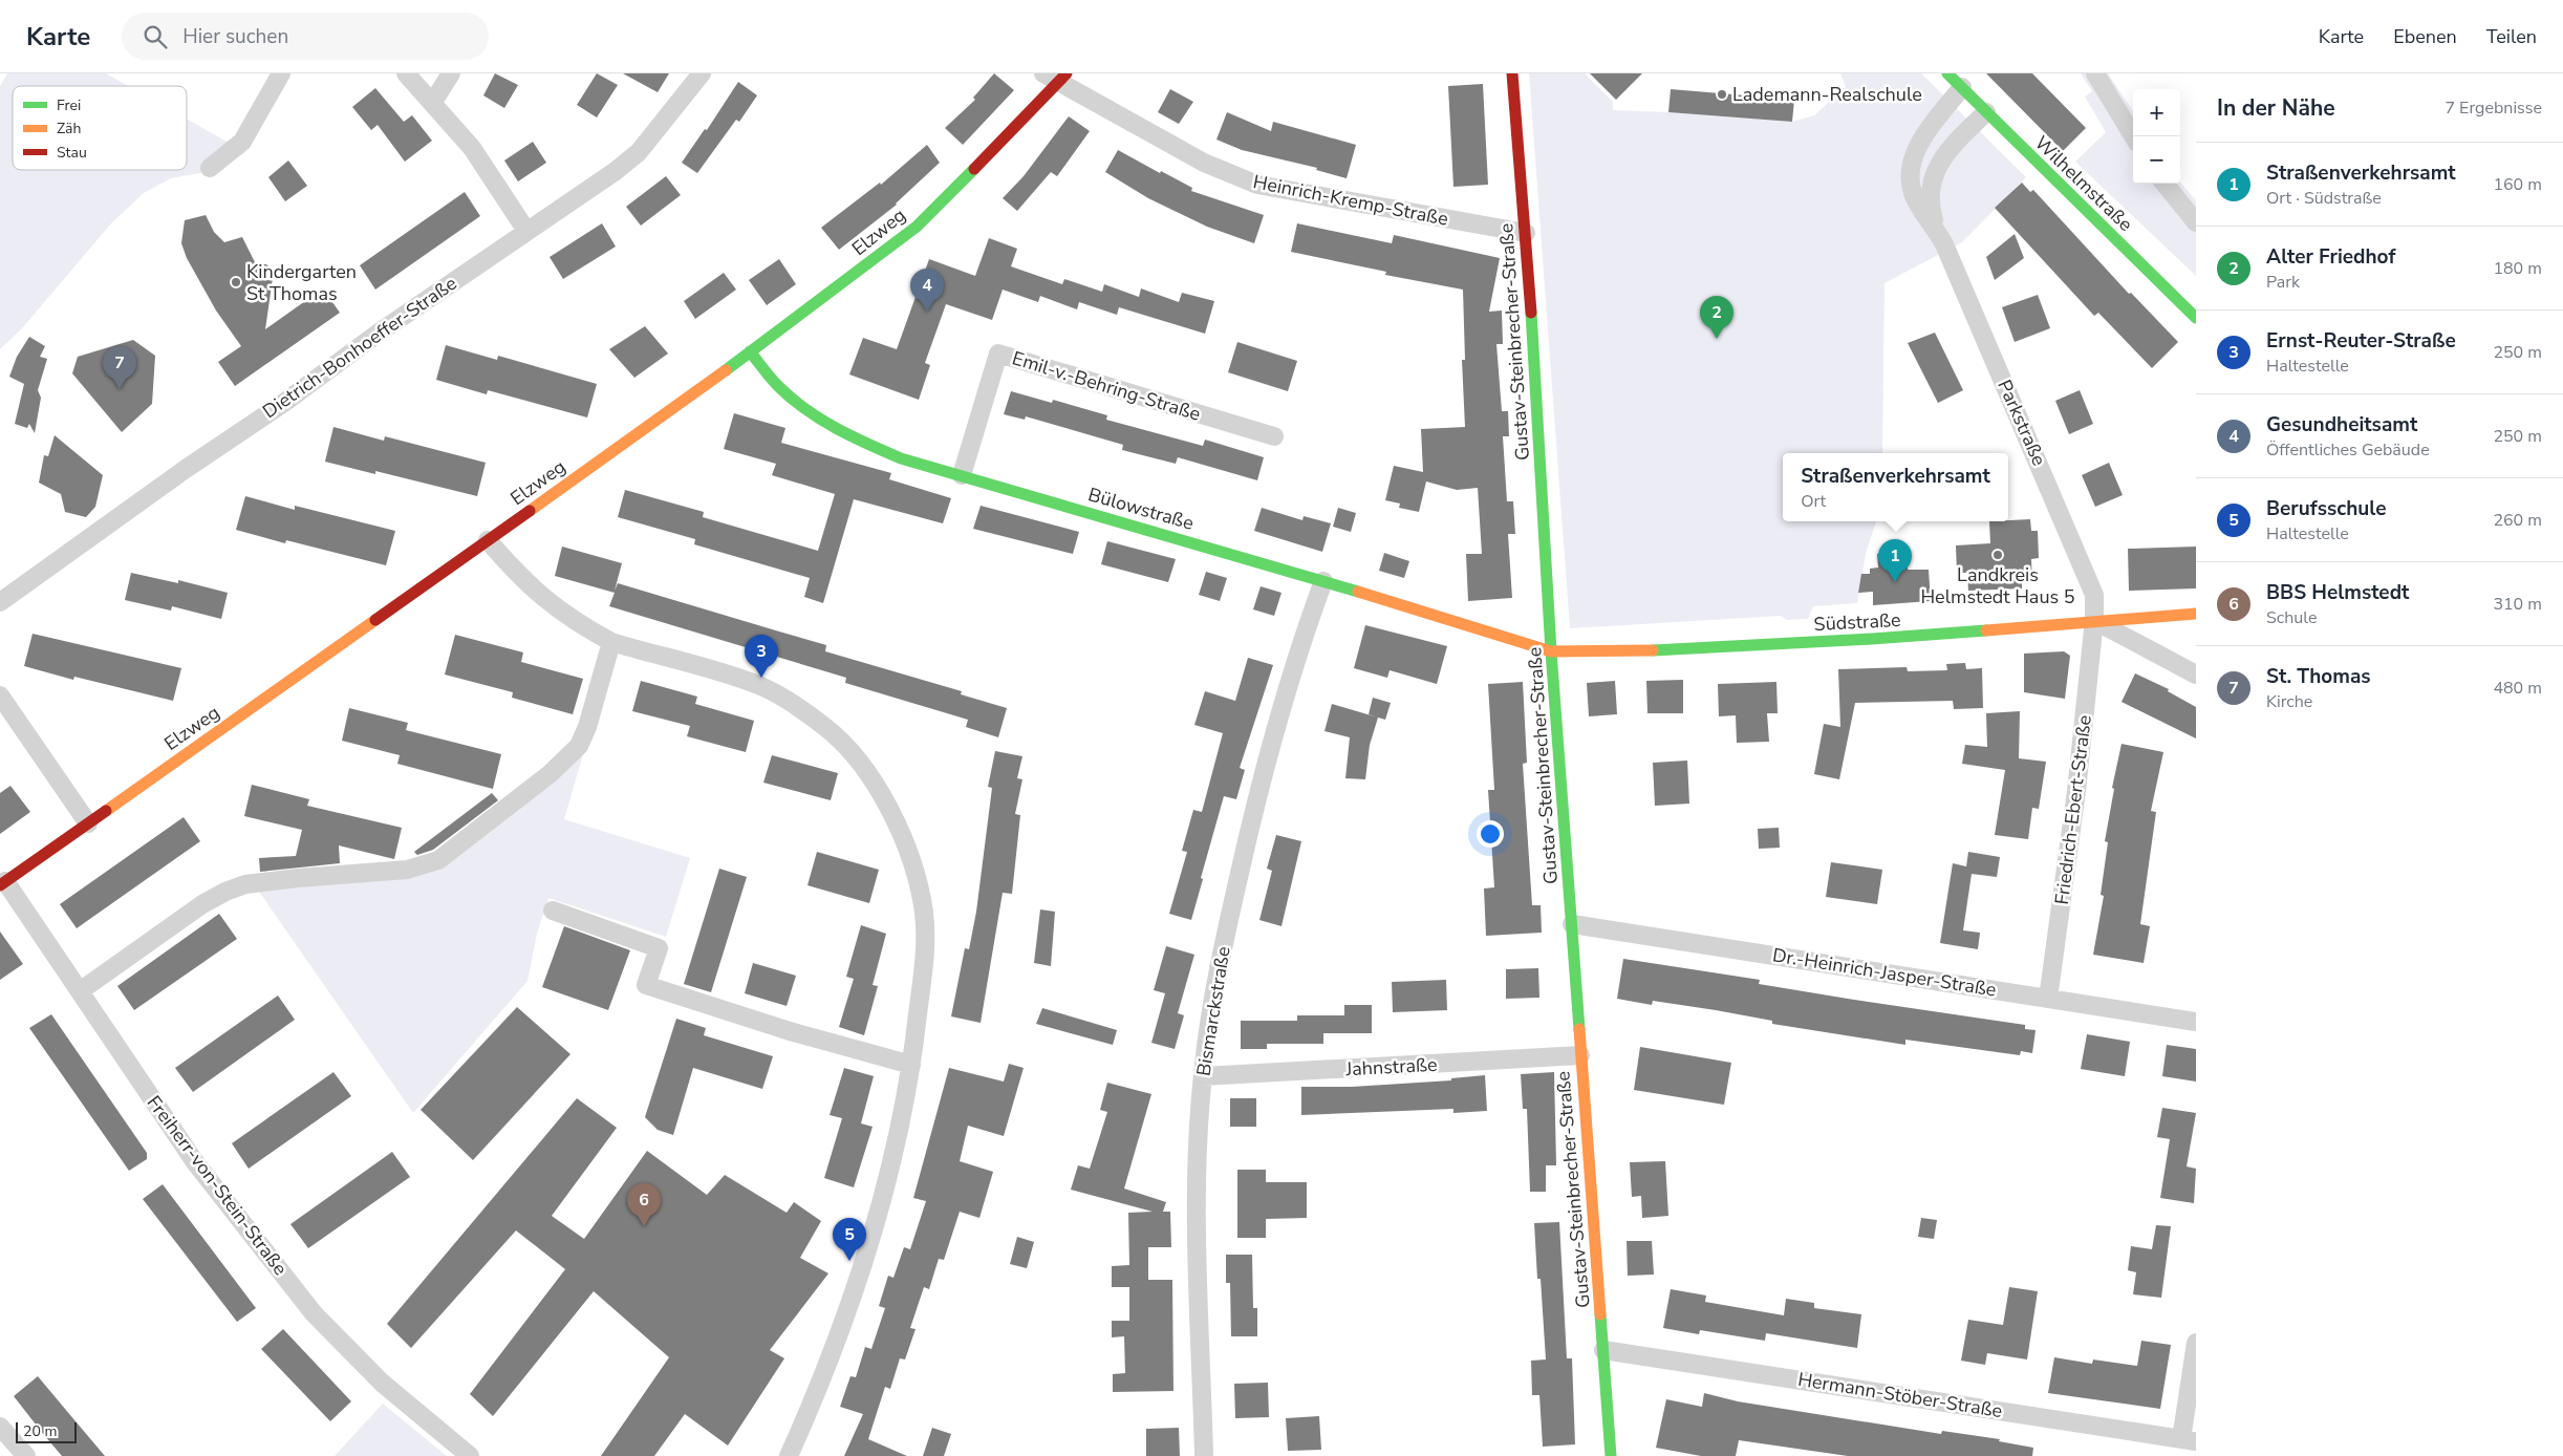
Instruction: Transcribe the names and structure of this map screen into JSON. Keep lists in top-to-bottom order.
{
  "streets": {
    "street": [
      "Wilhelmstraße",
      "Heinrich-Kremp-Straße",
      "Elzweg",
      "Gustav-Steinbrecher-Straße",
      "Dietrich-Bonhoeffer-Straße",
      "Emil-v.-Behring-Straße",
      "Parkstraße",
      "Bülowstraße",
      "Südstraße",
      "Friedrich-Ebert-Straße",
      "Dr.-Heinrich-Jasper-Straße",
      "Bismarckstraße",
      "Jahnstraße",
      "Freiherr-von-Stein-Straße",
      "Hermann-Stöber-Straße"
    ]
  },
  "crossings": [
    ["Wilhelmstraße", "Parkstraße"],
    ["Heinrich-Kremp-Straße", "Elzweg"],
    ["Heinrich-Kremp-Straße", "Gustav-Steinbrecher-Straße"],
    ["Elzweg", "Bülowstraße"],
    ["Elzweg", "Freiherr-von-Stein-Straße"],
    ["Gustav-Steinbrecher-Straße", "Bülowstraße"],
    ["Gustav-Steinbrecher-Straße", "Südstraße"],
    ["Gustav-Steinbrecher-Straße", "Dr.-Heinrich-Jasper-Straße"],
    ["Gustav-Steinbrecher-Straße", "Jahnstraße"],
    ["Gustav-Steinbrecher-Straße", "Hermann-Stöber-Straße"],
    ["Emil-v.-Behring-Straße", "Bülowstraße"],
    ["Parkstraße", "Südstraße"],
    ["Parkstraße", "Friedrich-Ebert-Straße"],
    ["Bülowstraße", "Südstraße"],
    ["Bülowstraße", "Bismarckstraße"],
    ["Südstraße", "Friedrich-Ebert-Straße"],
    ["Friedrich-Ebert-Straße", "Dr.-Heinrich-Jasper-Straße"],
    ["Bismarckstraße", "Jahnstraße"]
  ],
  "places": ["Lademann-Realschule", "Kindergarten St Thomas", "Landkreis Helmstedt Haus 5"],
  "legend": ["Frei", "Zäh", "Stau"],
  "scale_bar": "20 m",
  "page": {
    "header": "Karte",
    "search": "Hier suchen",
    "nav": ["Karte", "Ebenen", "Teilen"],
    "heading": ["In der Nähe", "7 Ergebnisse"],
    "map_buttons": ["+", "−"],
    "list": [
      {
        "mark": "1",
        "name": "Straßenverkehrsamt",
        "note": "Ort · Südstraße",
        "value": "160 m"
      },
      {
        "mark": "2",
        "name": "Alter Friedhof",
        "note": "Park",
        "value": "180 m"
      },
      {
        "mark": "3",
        "name": "Ernst-Reuter-Straße",
        "note": "Haltestelle",
        "value": "250 m"
      },
      {
        "mark": "4",
        "name": "Gesundheitsamt",
        "note": "Öffentliches Gebäude",
        "value": "250 m"
      },
      {
        "mark": "5",
        "name": "Berufsschule",
        "note": "Haltestelle",
        "value": "260 m"
      },
      {
        "mark": "6",
        "name": "BBS Helmstedt",
        "note": "Schule",
        "value": "310 m"
      },
      {
        "mark": "7",
        "name": "St. Thomas",
        "note": "Kirche",
        "value": "480 m"
      }
    ],
    "pins": [
      "4",
      "2",
      "7",
      "1",
      "3",
      "6",
      "5"
    ],
    "popup": ["Straßenverkehrsamt", "Ort"],
    "scale": "20 m"
  }
}
